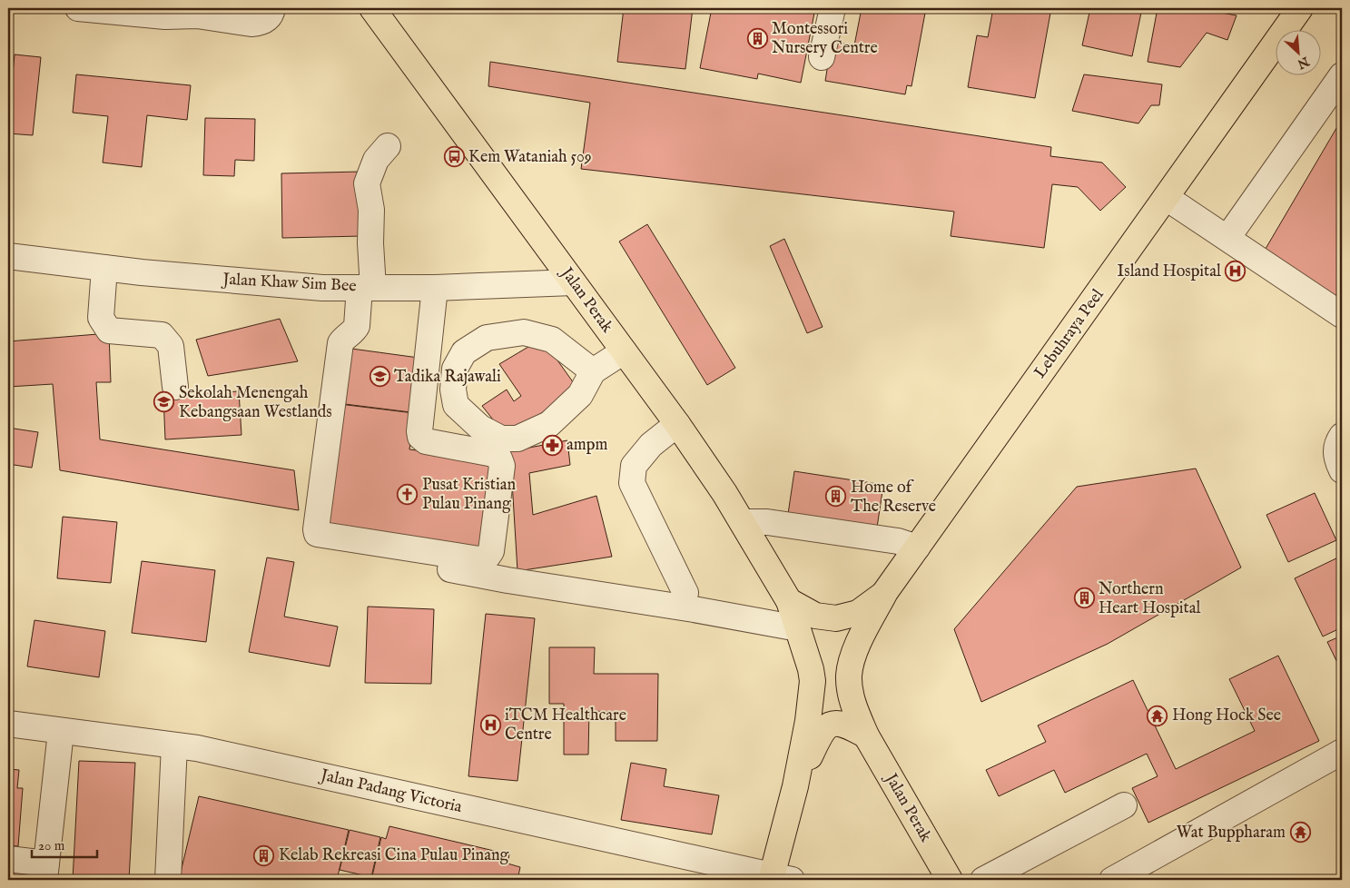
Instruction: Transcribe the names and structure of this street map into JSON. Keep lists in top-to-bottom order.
{
  "streets": {
    "main road": ["Jalan Perak", "Lebuhraya Peel"],
    "street": ["Jalan Khaw Sim Bee", "Jalan Padang Victoria"]
  },
  "crossings": [
    ["Jalan Khaw Sim Bee", "Jalan Perak"],
    ["Jalan Perak", "Lebuhraya Peel"]
  ],
  "places": {
    "building": [
      "Montessori Nursery Centre",
      "Home of The Reserve",
      "Northern Heart Hospital",
      "Kelab Rekreasi Cina Pulau Pinang"
    ],
    "bus stop": ["Kem Wataniah 509"],
    "hospital": ["Island Hospital", "iTCM Healthcare Centre"],
    "school or university": ["Tadika Rajawali", "Sekolah Menengah Kebangsaan Westlands"],
    "pharmacy": ["ampm"],
    "church": ["Pusat Kristian Pulau Pinang"],
    "temple": ["Hong Hock See", "Wat Buppharam"]
  },
  "scale_bar": "20 m",
  "north": "bottom right"
}
